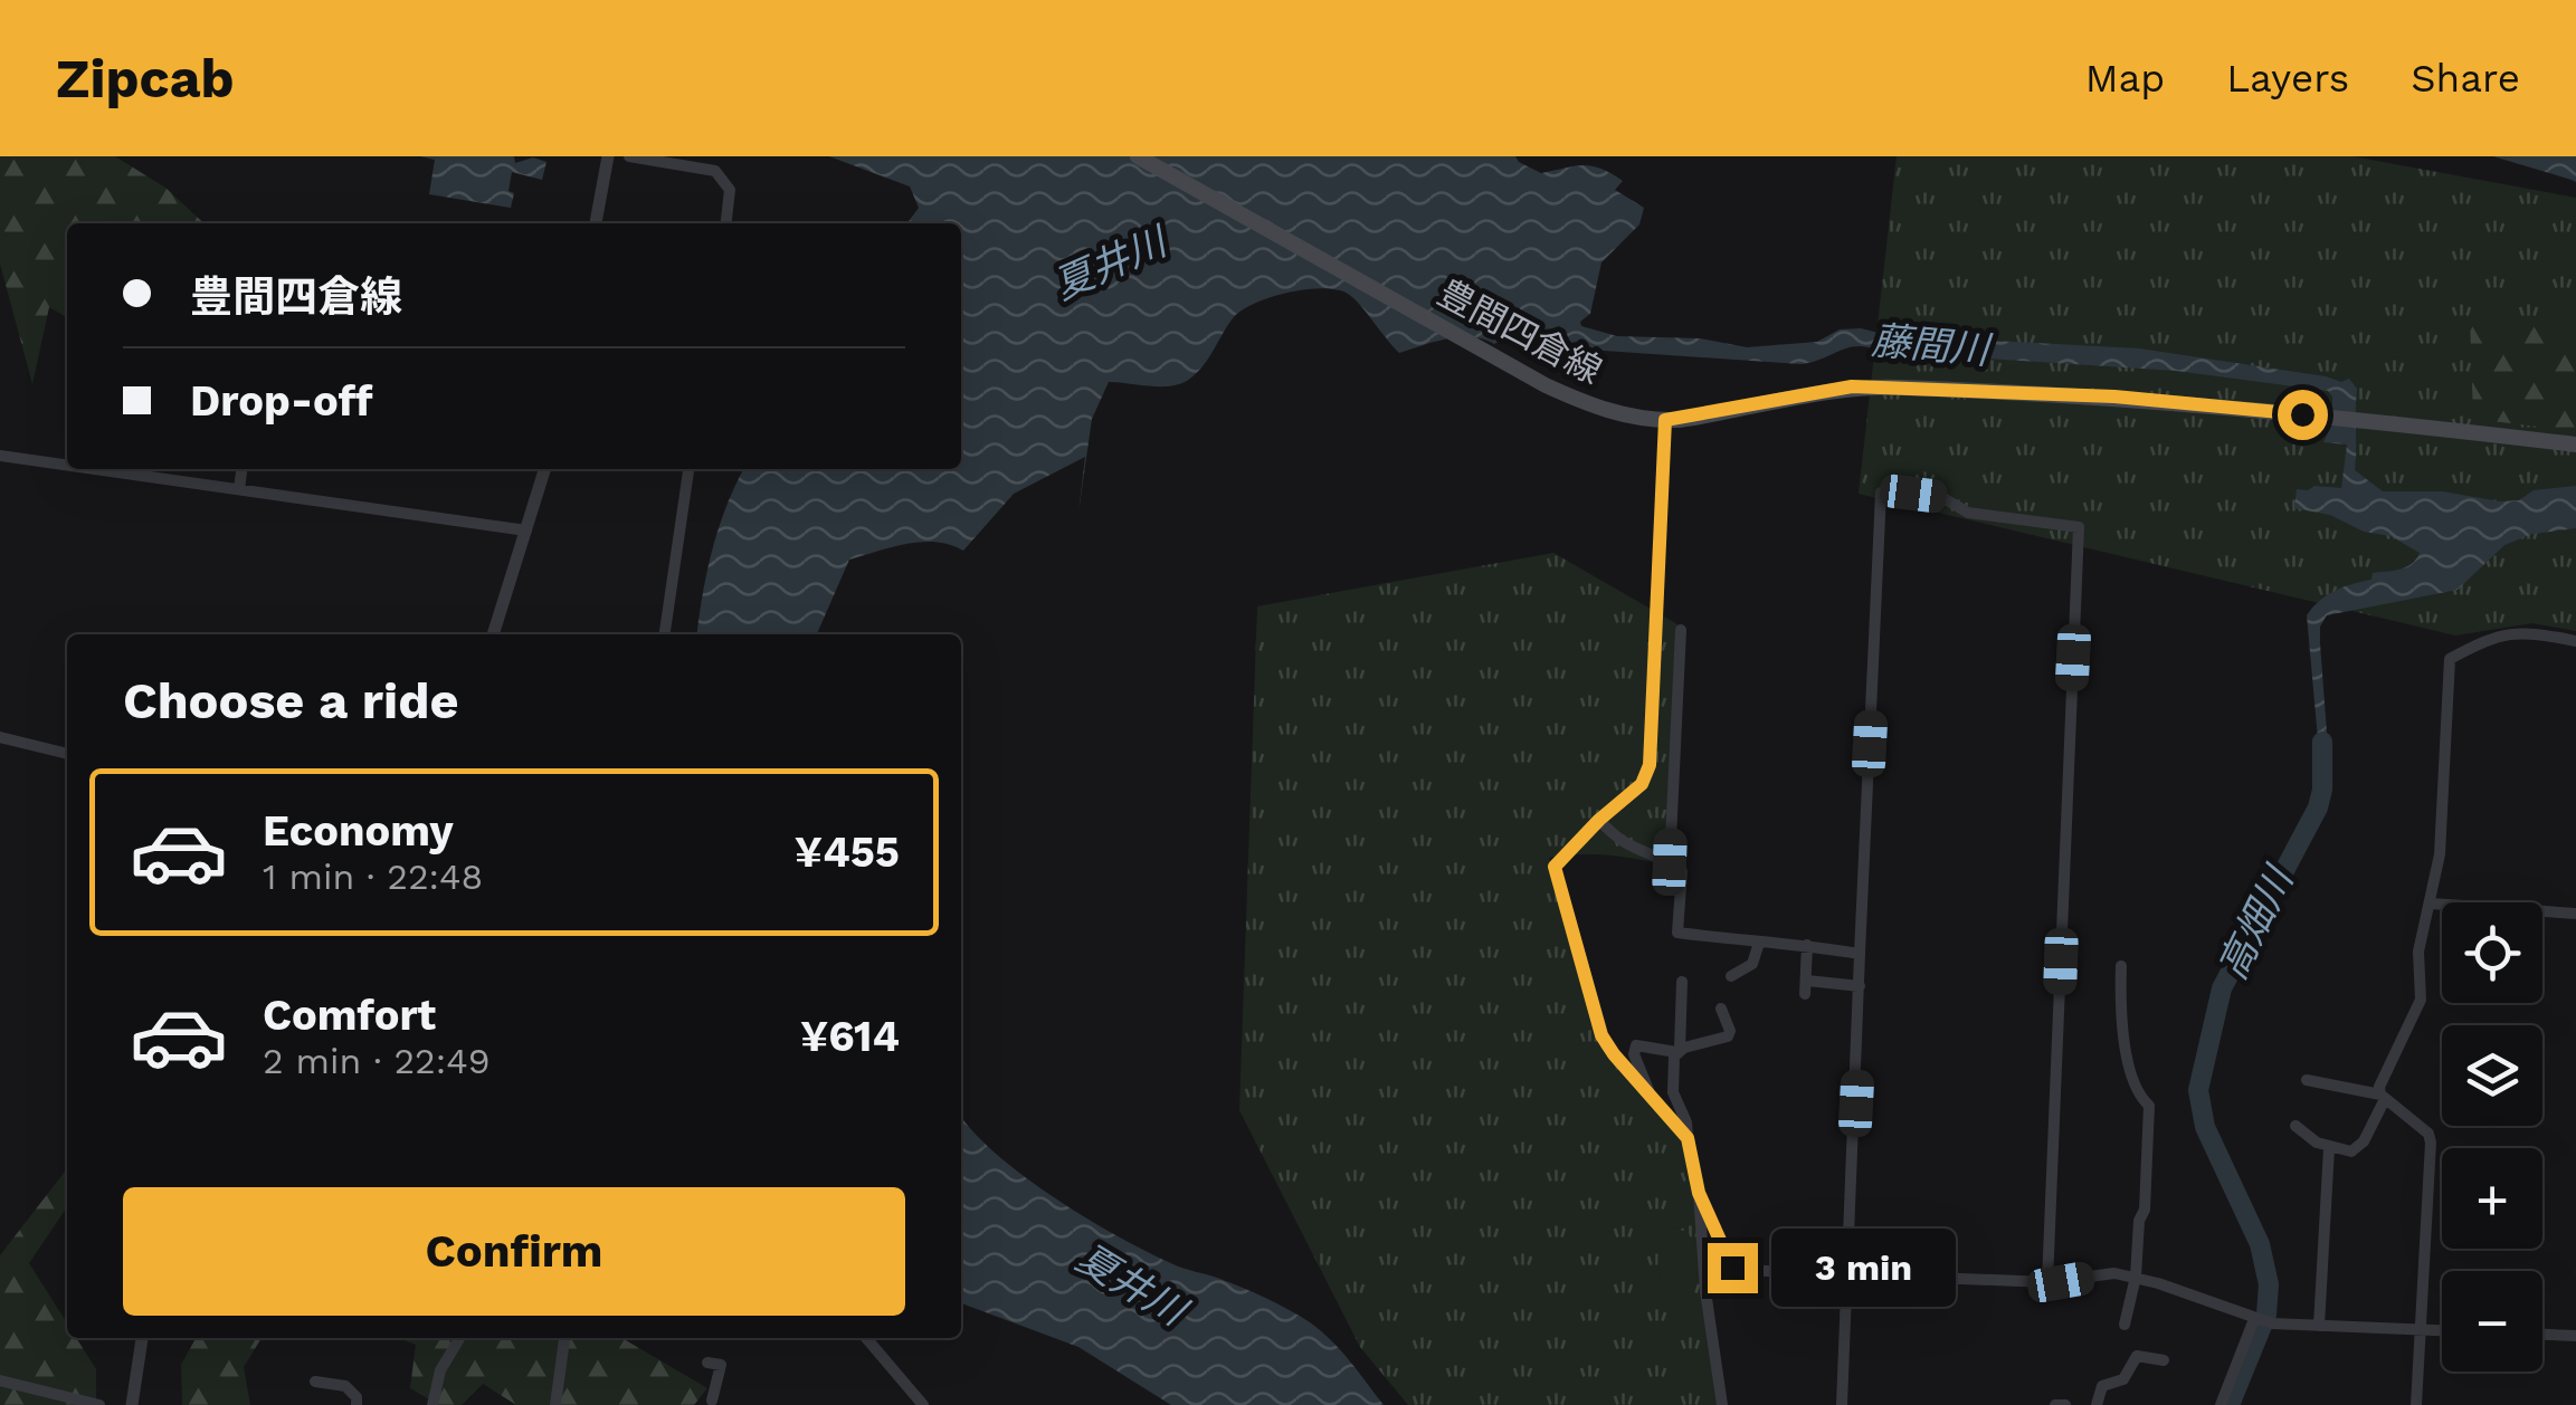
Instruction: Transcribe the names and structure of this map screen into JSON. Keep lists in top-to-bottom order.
{
  "streets": {
    "main road": ["豊間四倉線"]
  },
  "water": ["夏井川", "藤間川", "高畑川"],
  "page": {
    "header": "Zipcab",
    "nav": ["Map", "Layers", "Share"],
    "banner": ["豊間四倉線", "Drop-off"],
    "heading": "Choose a ride",
    "list": [
      {
        "name": "Economy",
        "note": "1 min · 22:48",
        "value": "¥455"
      },
      {
        "name": "Comfort",
        "note": "2 min · 22:49",
        "value": "¥614"
      }
    ],
    "map_buttons": ["+", "−"],
    "buttons": "Confirm",
    "bubble": "3 min"
  }
}
